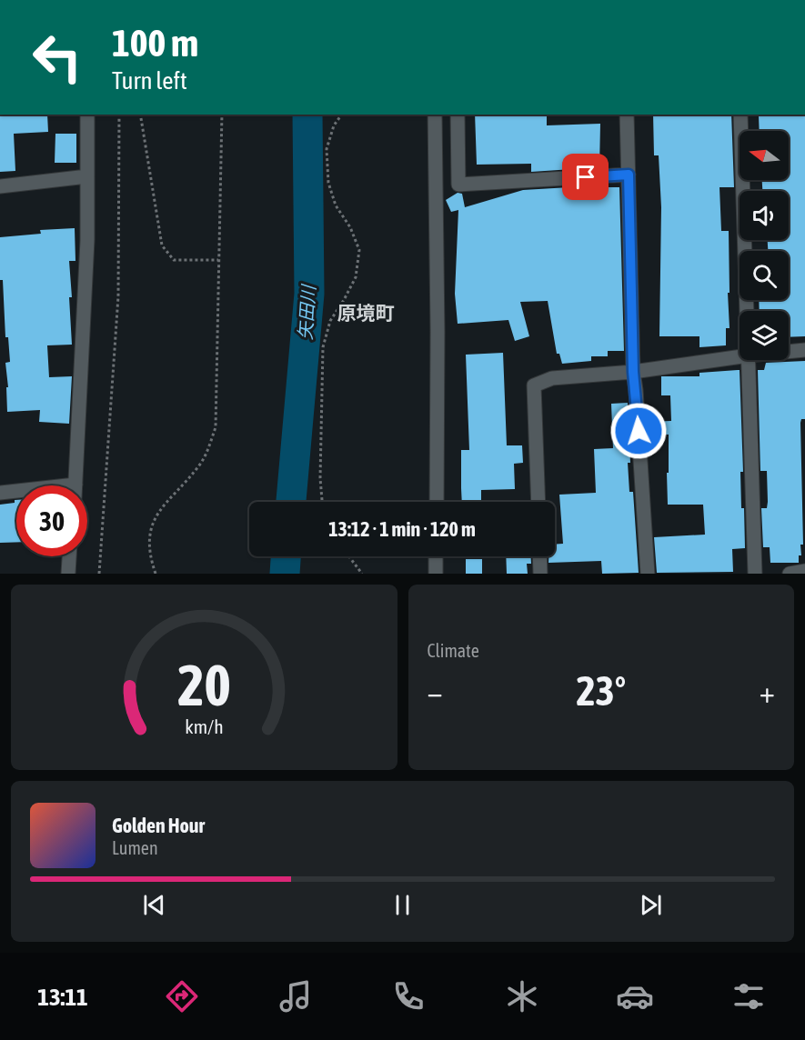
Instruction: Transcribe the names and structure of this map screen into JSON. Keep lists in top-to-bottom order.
{
  "districts": ["原境町"],
  "water": ["矢田川"],
  "north": "left",
  "page": {
    "turn": ["100 m", "Turn left"],
    "limit": "30",
    "trip": "13:12 · 1 min · 120 m",
    "tile": "Climate",
    "heat": ["−", "23°", "+"],
    "song": ["Golden Hour", "Lumen"],
    "tabs": "13:11",
    "gauge": ["20", "km/h"]
  }
}
